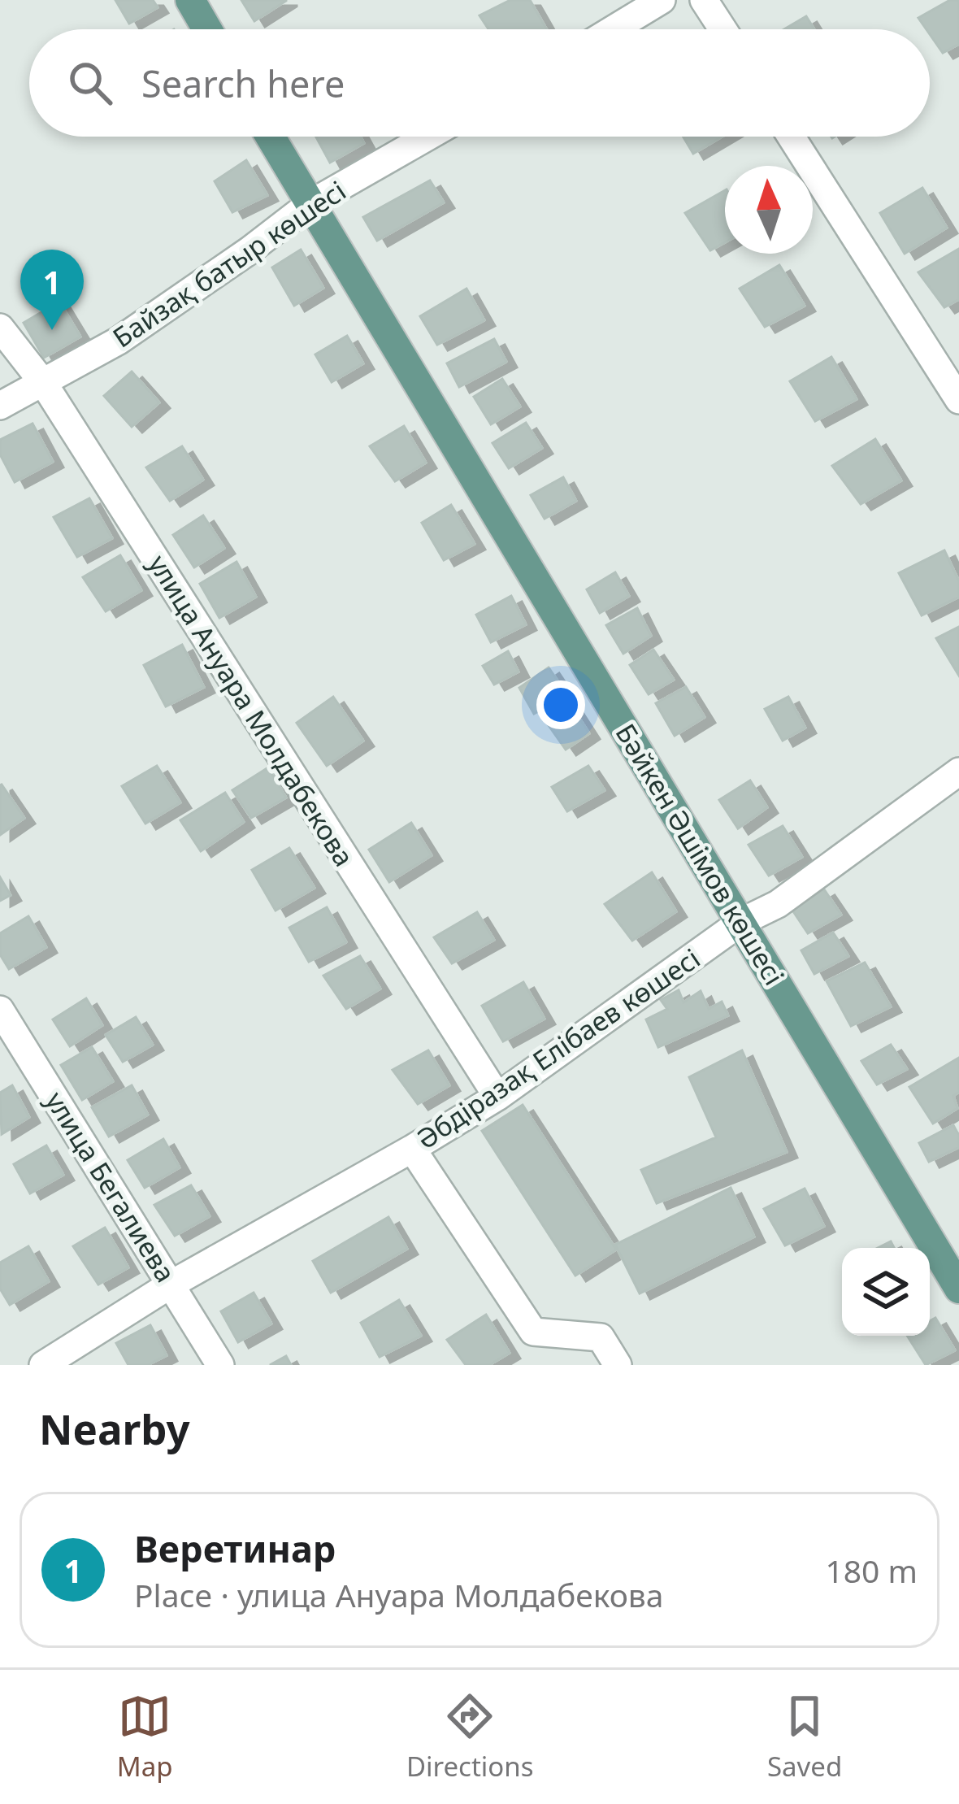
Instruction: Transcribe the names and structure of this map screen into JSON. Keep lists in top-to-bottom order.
{
  "streets": {
    "main road": ["Бәйкен Әшімов көшесі"],
    "street": [
      "Байзақ батыр көшесі",
      "улица Ануара Молдабекова",
      "Әбдіразақ Елібаев көшесі",
      "улица Бегалиева"
    ]
  },
  "crossings": [
    ["Байзақ батыр көшесі", "улица Ануара Молдабекова"],
    ["Байзақ батыр көшесі", "Бәйкен Әшімов көшесі"],
    ["улица Ануара Молдабекова", "Әбдіразақ Елібаев көшесі"],
    ["Бәйкен Әшімов көшесі", "Әбдіразақ Елібаев көшесі"],
    ["Әбдіразақ Елібаев көшесі", "улица Бегалиева"]
  ],
  "north": "top",
  "page": {
    "search": "Search here",
    "pins": "1",
    "heading": "Nearby",
    "list": [
      {
        "mark": "1",
        "name": "Веретинар",
        "note": "Place · улица Ануара Молдабекова",
        "value": "180 m"
      }
    ],
    "nav": ["Map", "Directions", "Saved"]
  }
}
